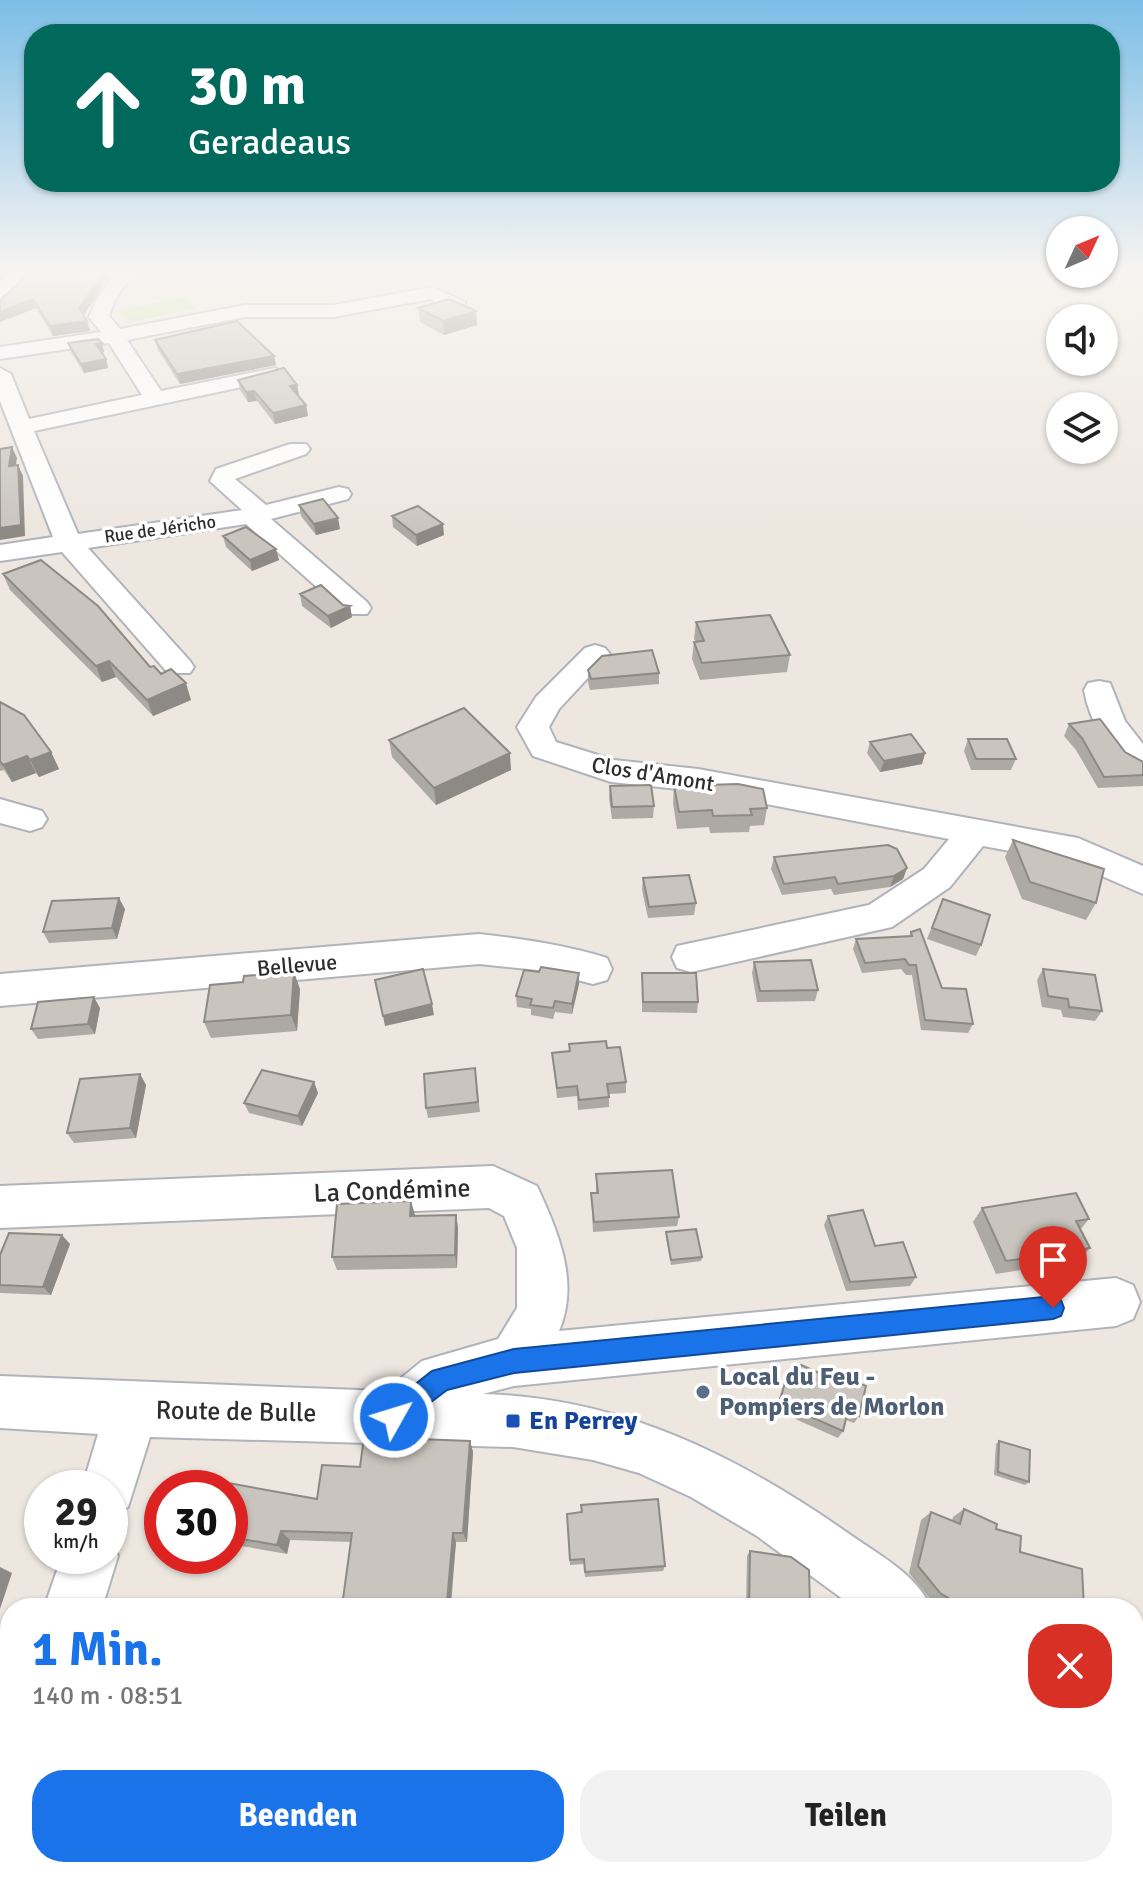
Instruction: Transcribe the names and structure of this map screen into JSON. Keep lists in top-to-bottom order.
{
  "streets": {
    "street": [
      "Rue de Jéricho",
      "Clos d'Amont",
      "Bellevue",
      "La Condémine",
      "Route de Bulle"
    ]
  },
  "places": {
    "other": ["Local du Feu - Pompiers de Morlon"],
    "transit": ["En Perrey"]
  },
  "north": "top right",
  "page": {
    "turn": ["30 m", "Geradeaus"],
    "speed": "29 km/h",
    "limit": "30",
    "heading": ["1 Min.", "140 m · 08:51"],
    "buttons": ["Beenden", "Teilen"]
  }
}
